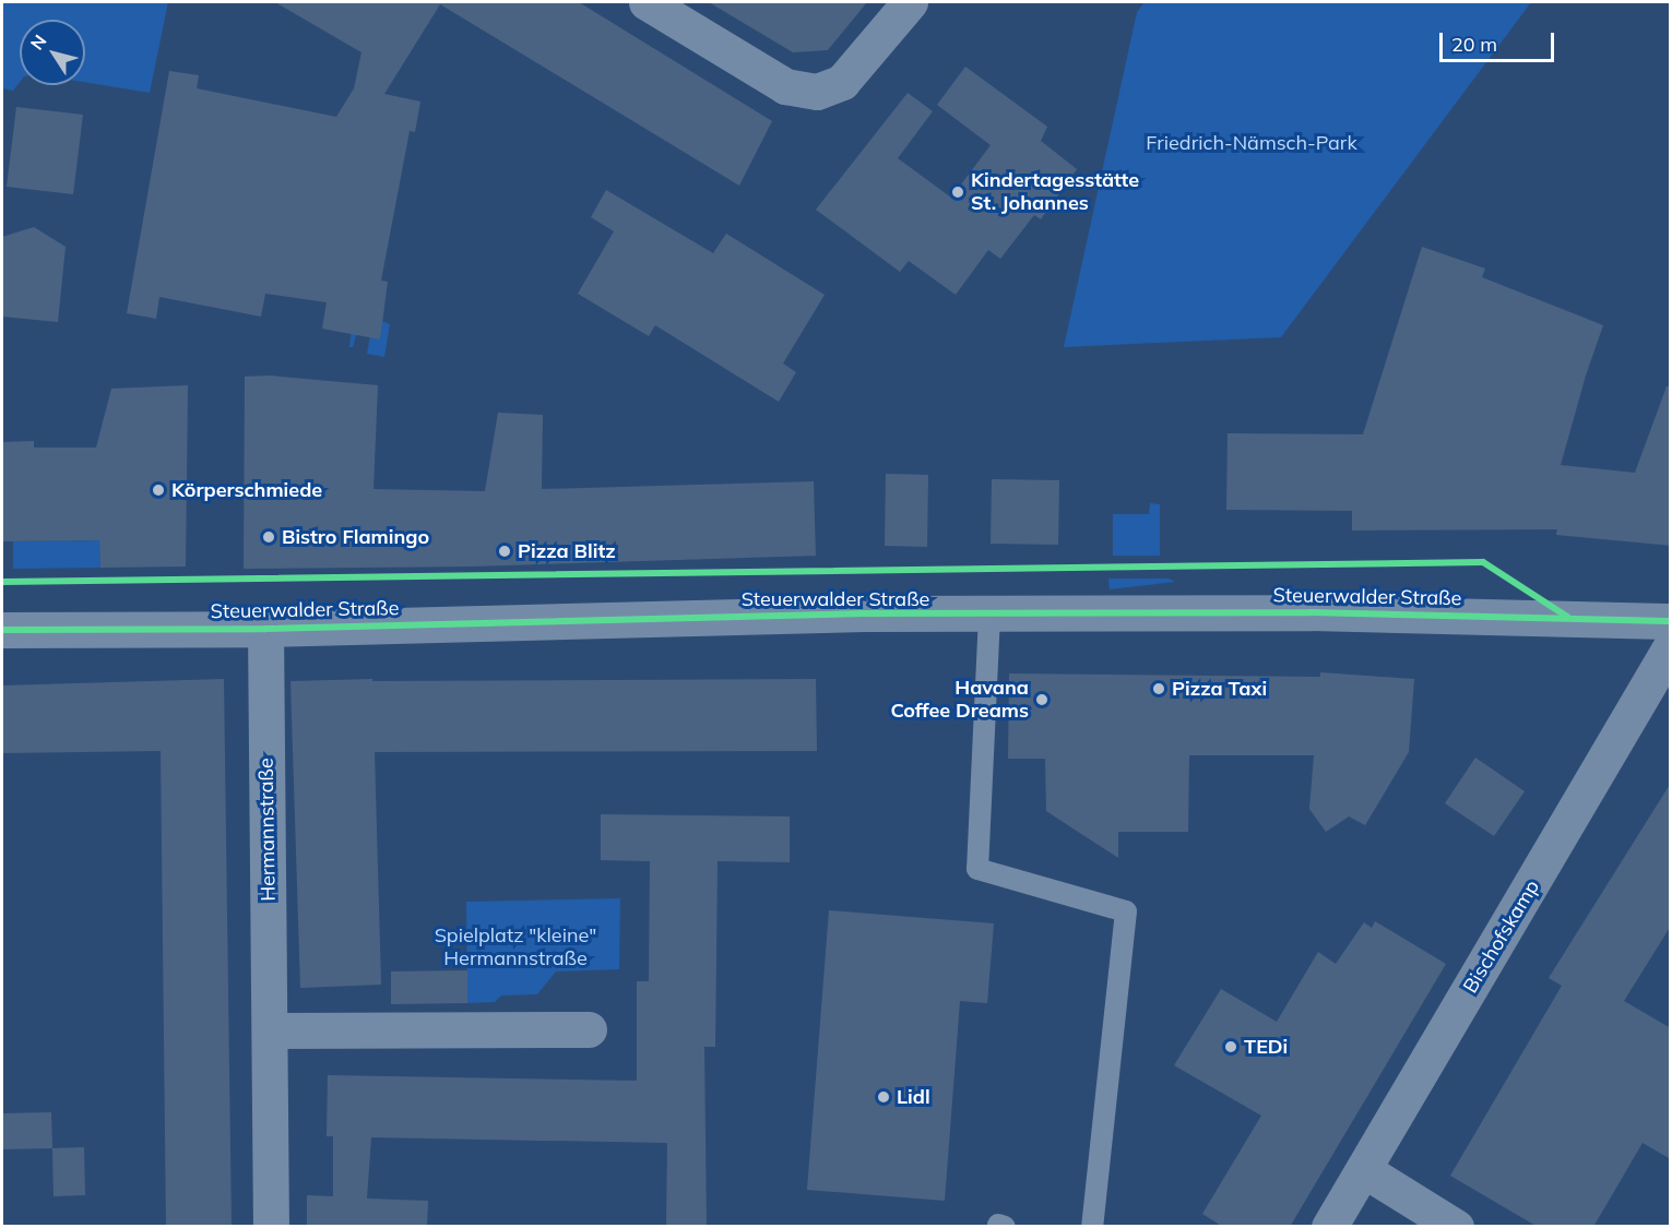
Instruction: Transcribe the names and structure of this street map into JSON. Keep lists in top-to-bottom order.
{
  "streets": {
    "street": ["Steuerwalder Straße", "Hermannstraße", "Bischofskamp"]
  },
  "crossings": [
    ["Steuerwalder Straße", "Hermannstraße"]
  ],
  "parks": ["Friedrich-Nämsch-Park", "Spielplatz \"kleine\" Hermannstraße"],
  "places": [
    "Kindertagesstätte St. Johannes",
    "Körperschmiede",
    "Bistro Flamingo",
    "Pizza Blitz",
    "Pizza Taxi",
    "Havana Coffee Dreams",
    "TEDi",
    "Lidl"
  ],
  "scale_bar": "20 m",
  "north": "top left"
}
